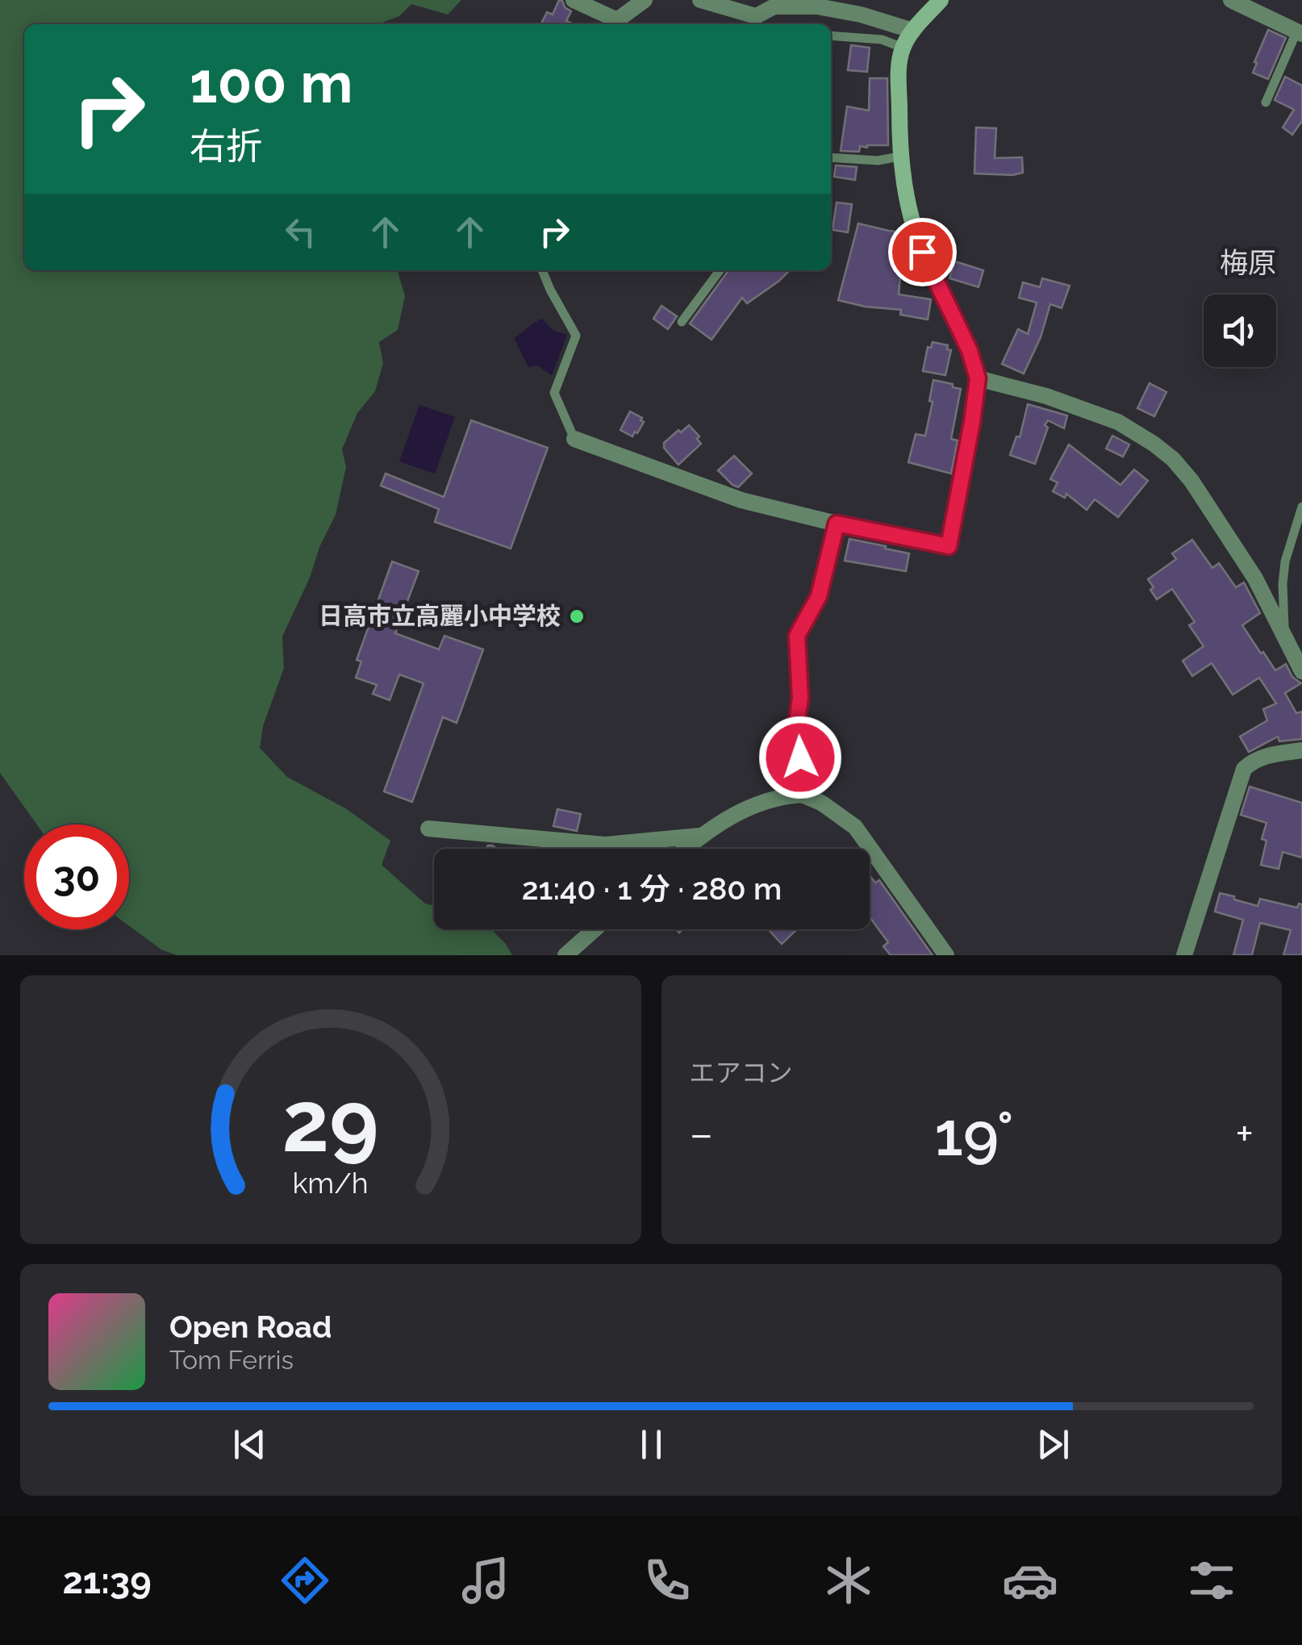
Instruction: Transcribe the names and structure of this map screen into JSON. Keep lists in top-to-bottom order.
{
  "districts": ["梅原"],
  "places": ["日高市立高麗小中学校"],
  "page": {
    "turn": ["100 m", "右折"],
    "limit": "30",
    "trip": "21:40 · 1 分 · 280 m",
    "tile": "エアコン",
    "heat": ["−", "19°", "+"],
    "song": ["Open Road", "Tom Ferris"],
    "tabs": "21:39",
    "gauge": ["29", "km/h"]
  }
}
